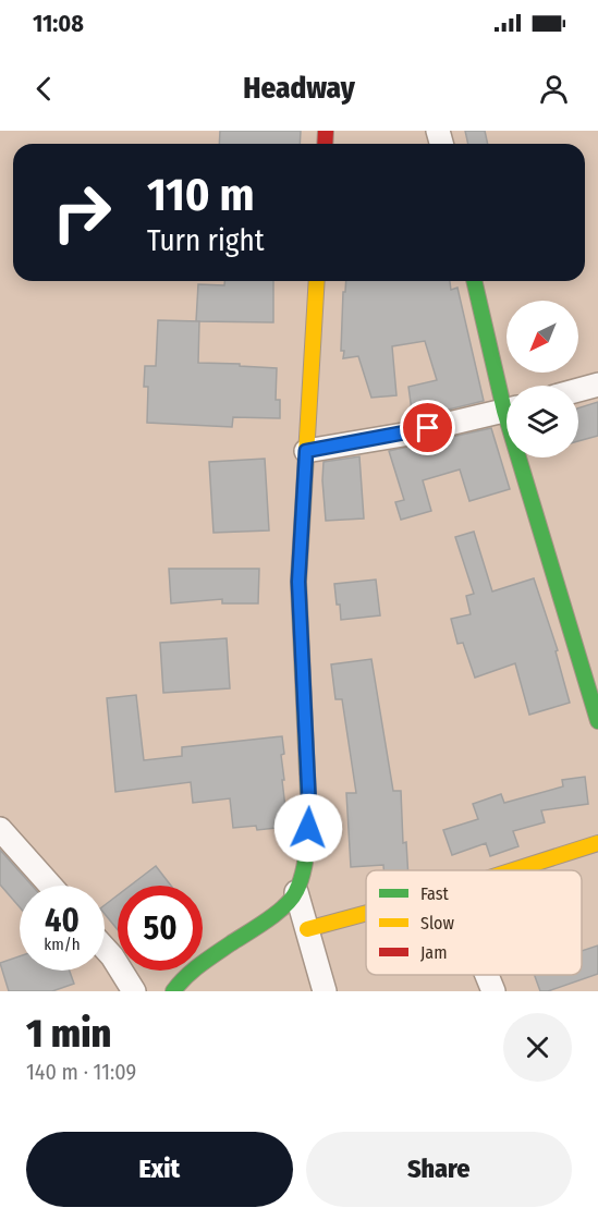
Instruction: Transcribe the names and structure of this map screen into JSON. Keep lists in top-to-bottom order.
{
  "legend": ["Fast", "Slow", "Jam"],
  "north": "bottom left",
  "page": {
    "status": "11:08",
    "header": "Headway",
    "turn": ["110 m", "Turn right"],
    "speed": "40 km/h",
    "limit": "50",
    "heading": ["1 min", "140 m · 11:09"],
    "buttons": ["Exit", "Share"]
  }
}
